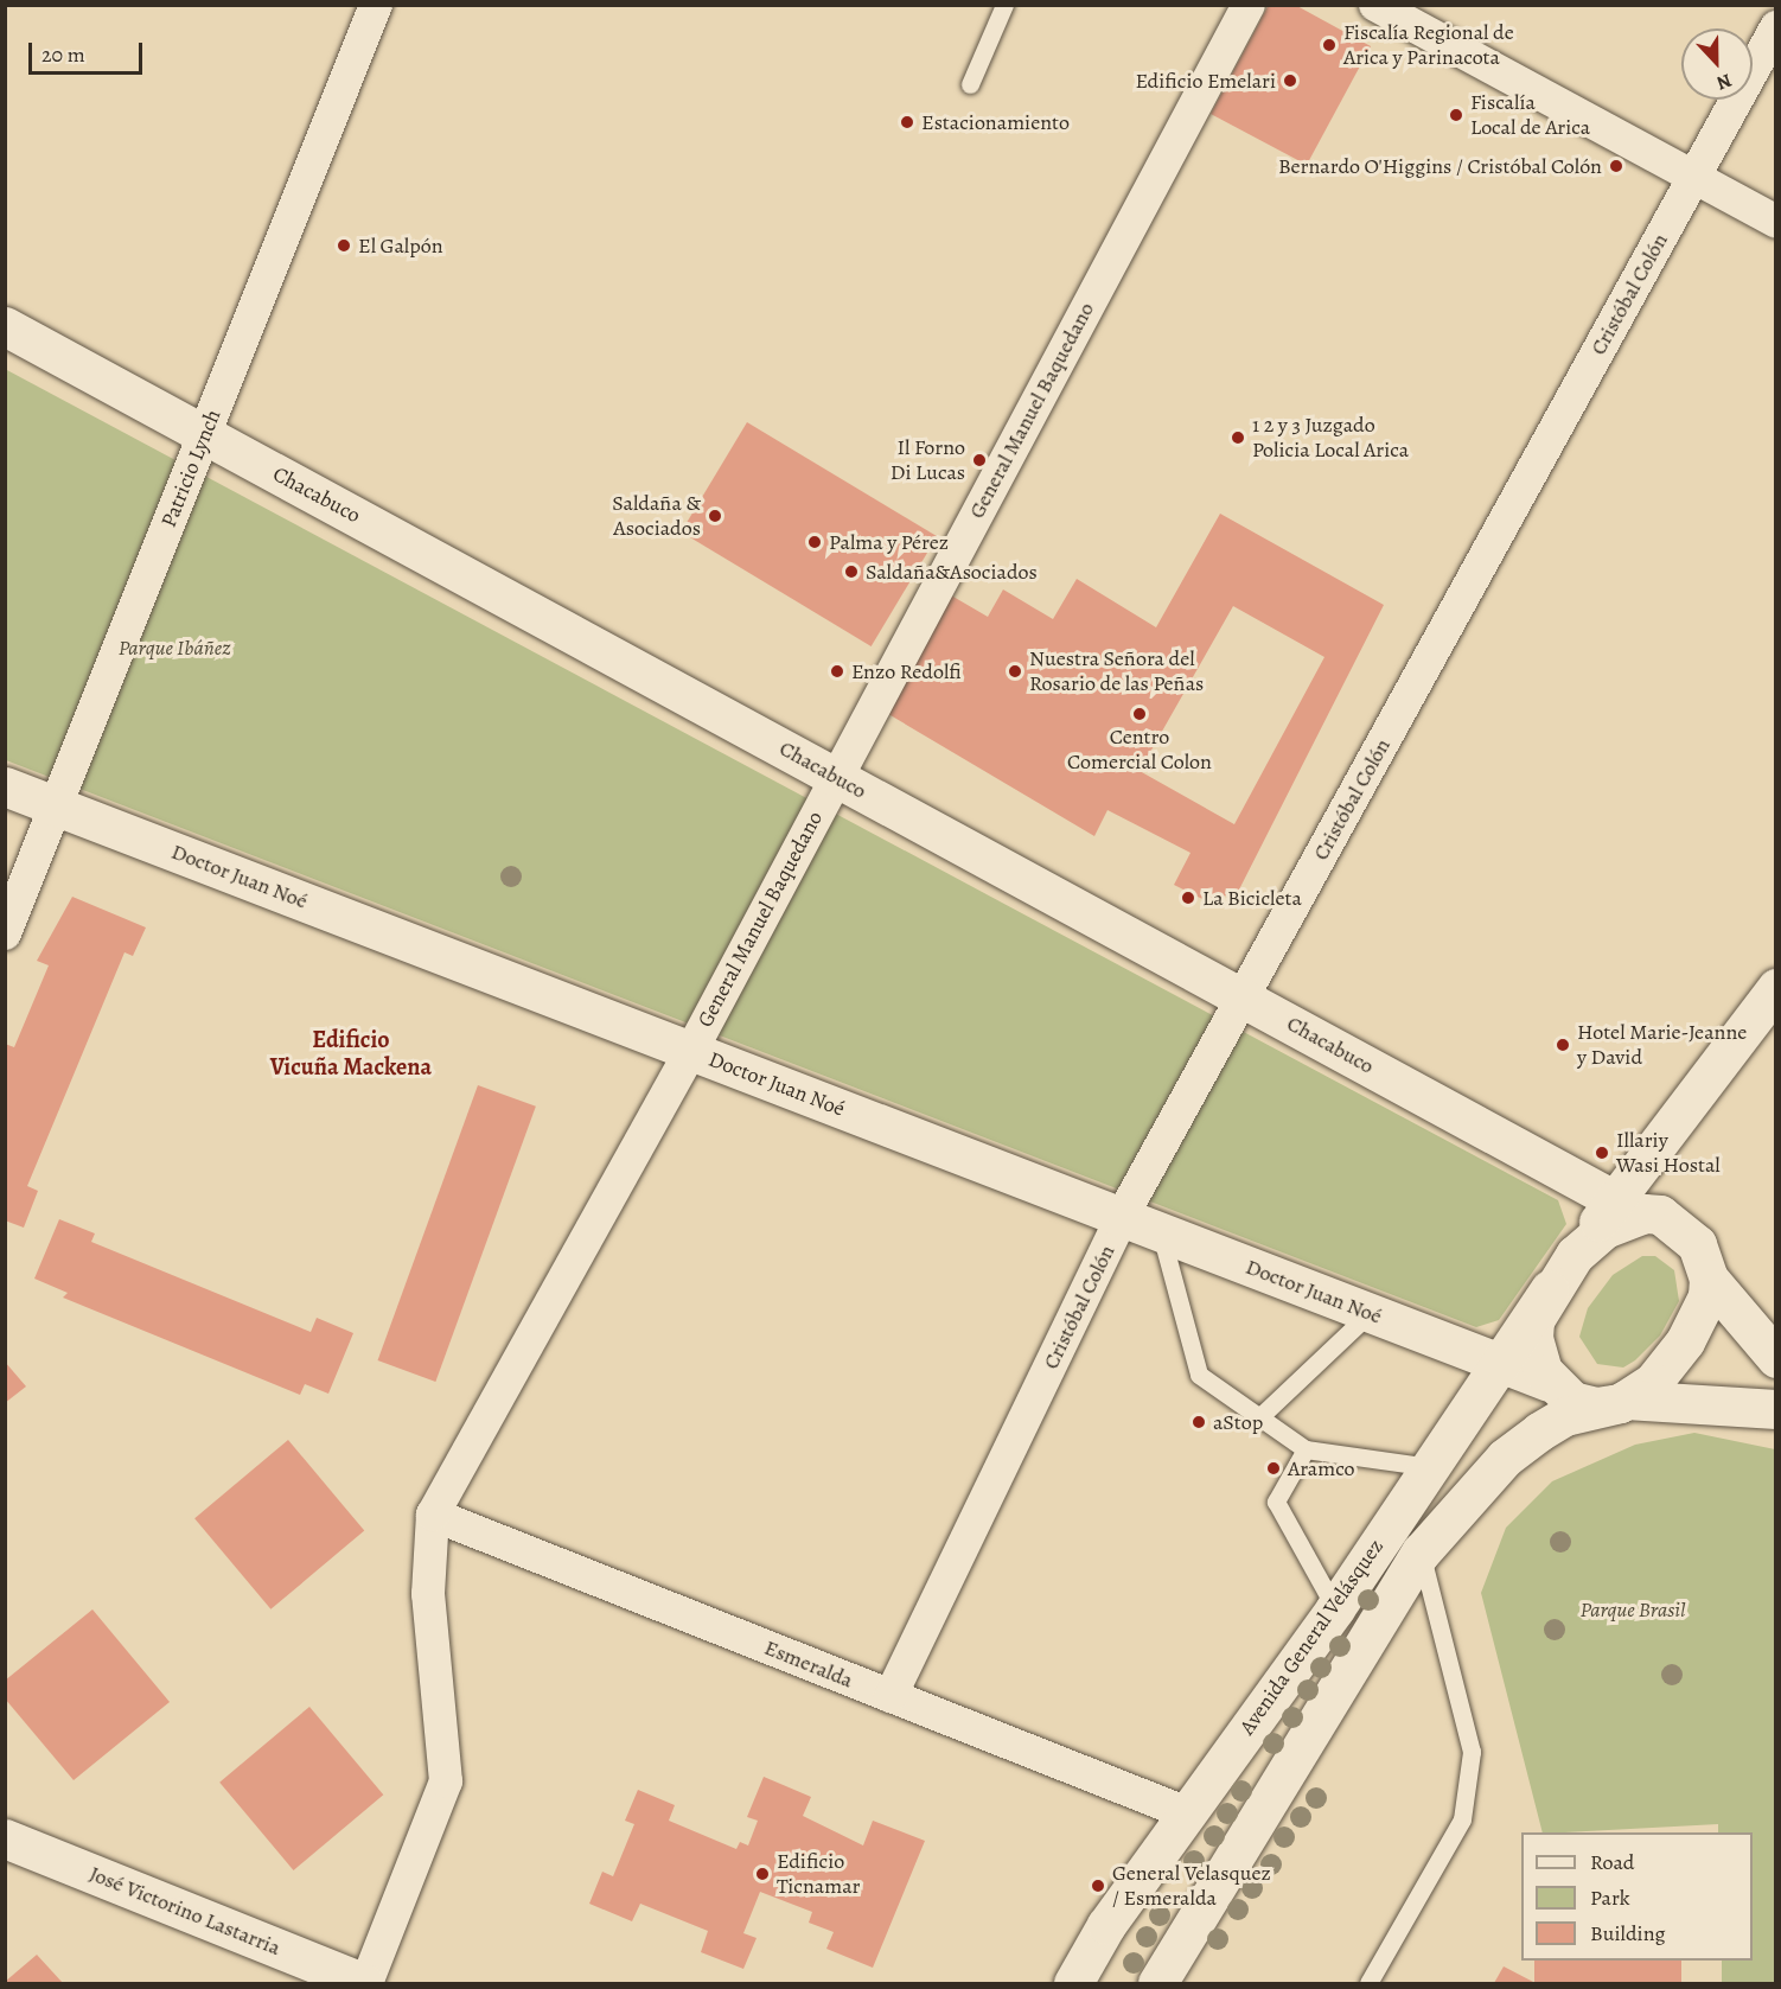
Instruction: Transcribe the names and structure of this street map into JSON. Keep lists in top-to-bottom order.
{
  "streets": {
    "street": [
      "Cristóbal Colón",
      "General Manuel Baquedano",
      "Patricio Lynch",
      "Chacabuco",
      "Doctor Juan Noé",
      "Avenida General Velásquez",
      "Esmeralda",
      "José Victorino Lastarria"
    ]
  },
  "crossings": [
    ["Cristóbal Colón", "Chacabuco"],
    ["Cristóbal Colón", "Doctor Juan Noé"],
    ["Cristóbal Colón", "Esmeralda"],
    ["General Manuel Baquedano", "Chacabuco"],
    ["General Manuel Baquedano", "Doctor Juan Noé"],
    ["General Manuel Baquedano", "Esmeralda"],
    ["General Manuel Baquedano", "José Victorino Lastarria"],
    ["Patricio Lynch", "Chacabuco"],
    ["Patricio Lynch", "Doctor Juan Noé"],
    ["Chacabuco", "Doctor Juan Noé"],
    ["Chacabuco", "Avenida General Velásquez"],
    ["Doctor Juan Noé", "Avenida General Velásquez"],
    ["Avenida General Velásquez", "Esmeralda"]
  ],
  "districts": ["Edificio Vicuña Mackena"],
  "parks": ["Parque Ibáñez", "Parque Brasil"],
  "places": [
    "Fiscalía Regional de Arica y Parinacota",
    "Edificio Emelari",
    "Fiscalía Local de Arica",
    "Estacionamiento",
    "Bernardo O'Higgins / Cristóbal Colón",
    "El Galpón",
    "1 2 y 3 Juzgado Policia Local Arica",
    "Il Forno Di Lucas",
    "Saldaña & Asociados",
    "Palma y Pérez",
    "Saldaña&Asociados",
    "Enzo Redolfi",
    "Nuestra Señora del Rosario de las Peñas",
    "Centro Comercial Colon",
    "La Bicicleta",
    "Hotel Marie-Jeanne y David",
    "Illariy Wasi Hostal",
    "aStop",
    "Aramco",
    "Edificio Ticnamar",
    "General Velasquez / Esmeralda"
  ],
  "legend": ["Road", "Park", "Building"],
  "scale_bar": "20 m",
  "north": "bottom"
}
